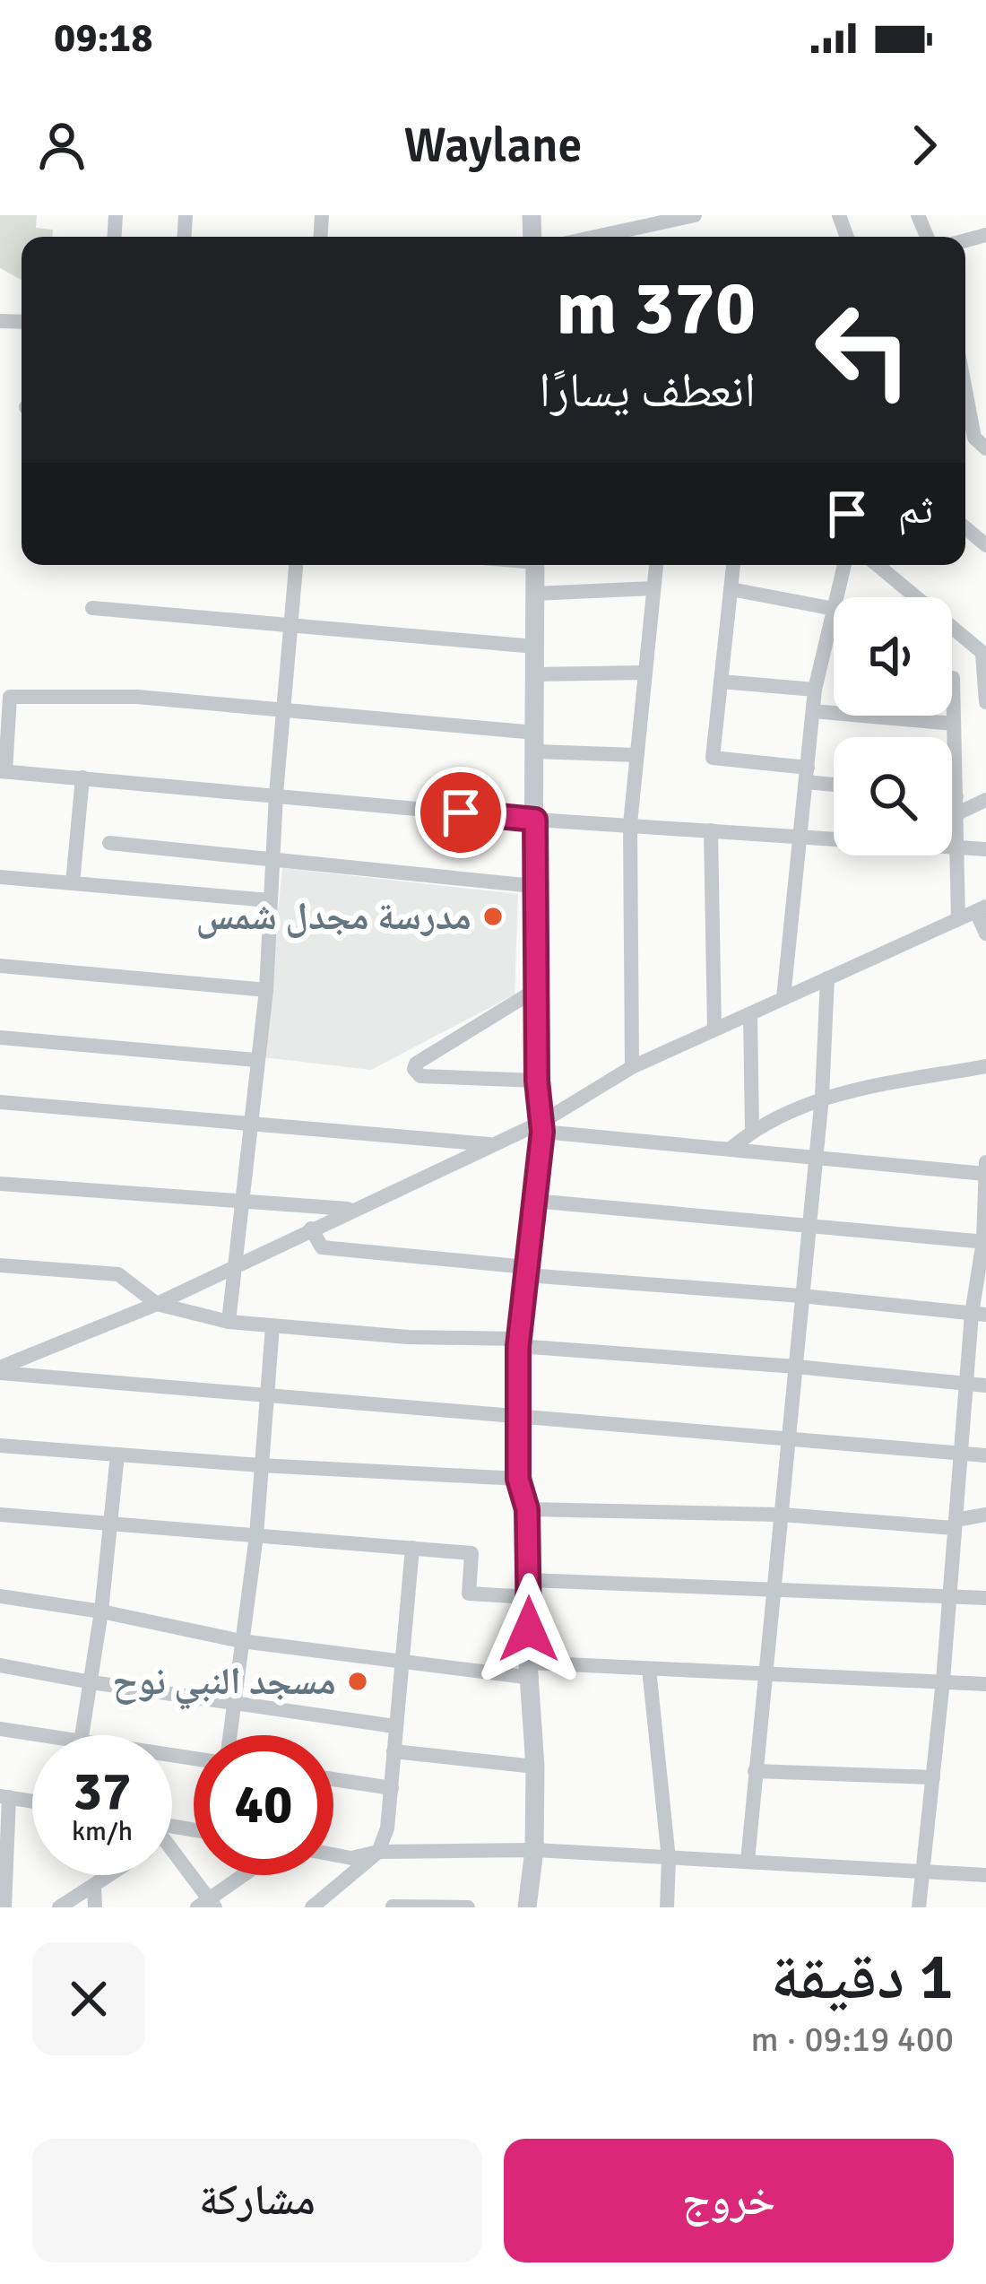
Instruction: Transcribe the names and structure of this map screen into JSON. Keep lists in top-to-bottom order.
{
  "places": ["مدرسة مجدل شمس", "مسجد النبي نوح"],
  "page": {
    "status": "09:18",
    "header": "Waylane",
    "turn": ["370 m", "انعطف يسارًا"],
    "then": "ثم",
    "speed": "37 km/h",
    "limit": "40",
    "heading": ["1 دقيقة", "400 m · 09:19"],
    "buttons": ["خروج", "مشاركة"]
  }
}
